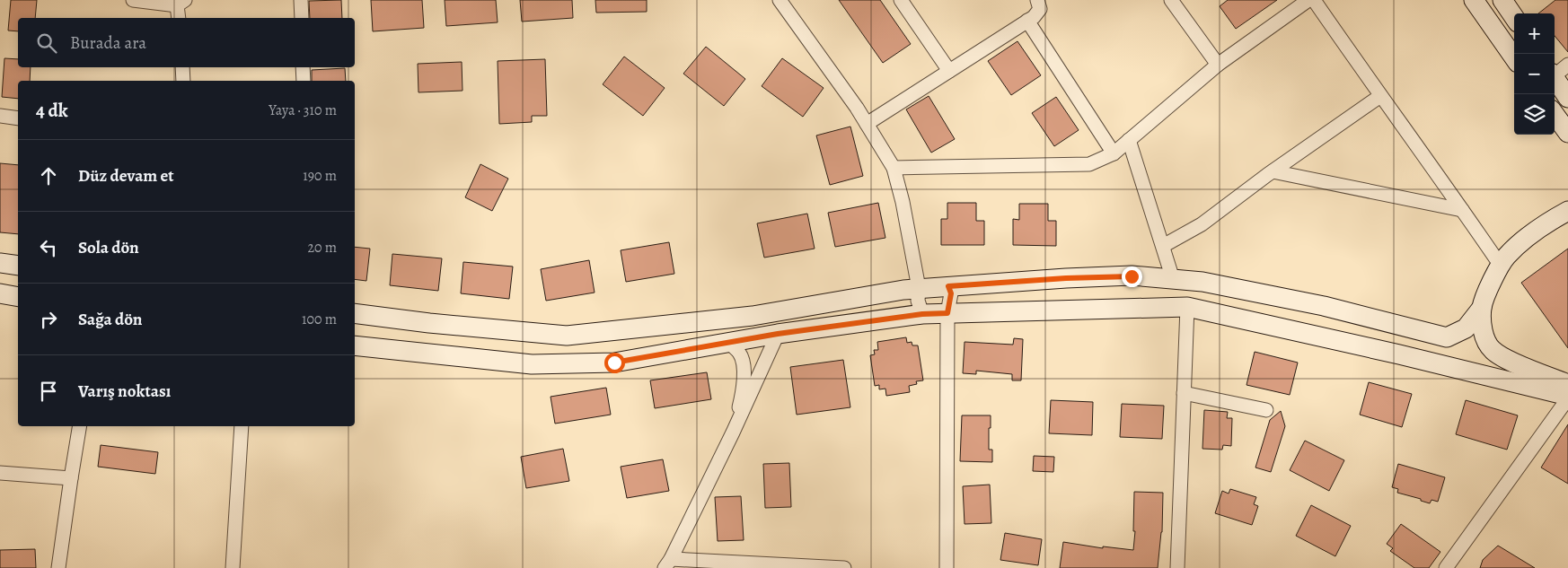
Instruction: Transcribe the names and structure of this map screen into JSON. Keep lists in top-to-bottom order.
{
  "page": {
    "map_buttons": ["+", "−"],
    "search": "Burada ara",
    "heading": ["4 dk", "Yaya · 310 m"],
    "list": [
      ["Düz devam et", "190 m"],
      ["Sola dön", "20 m"],
      ["Sağa dön", "100 m"],
      "Varış noktası"
    ]
  }
}
